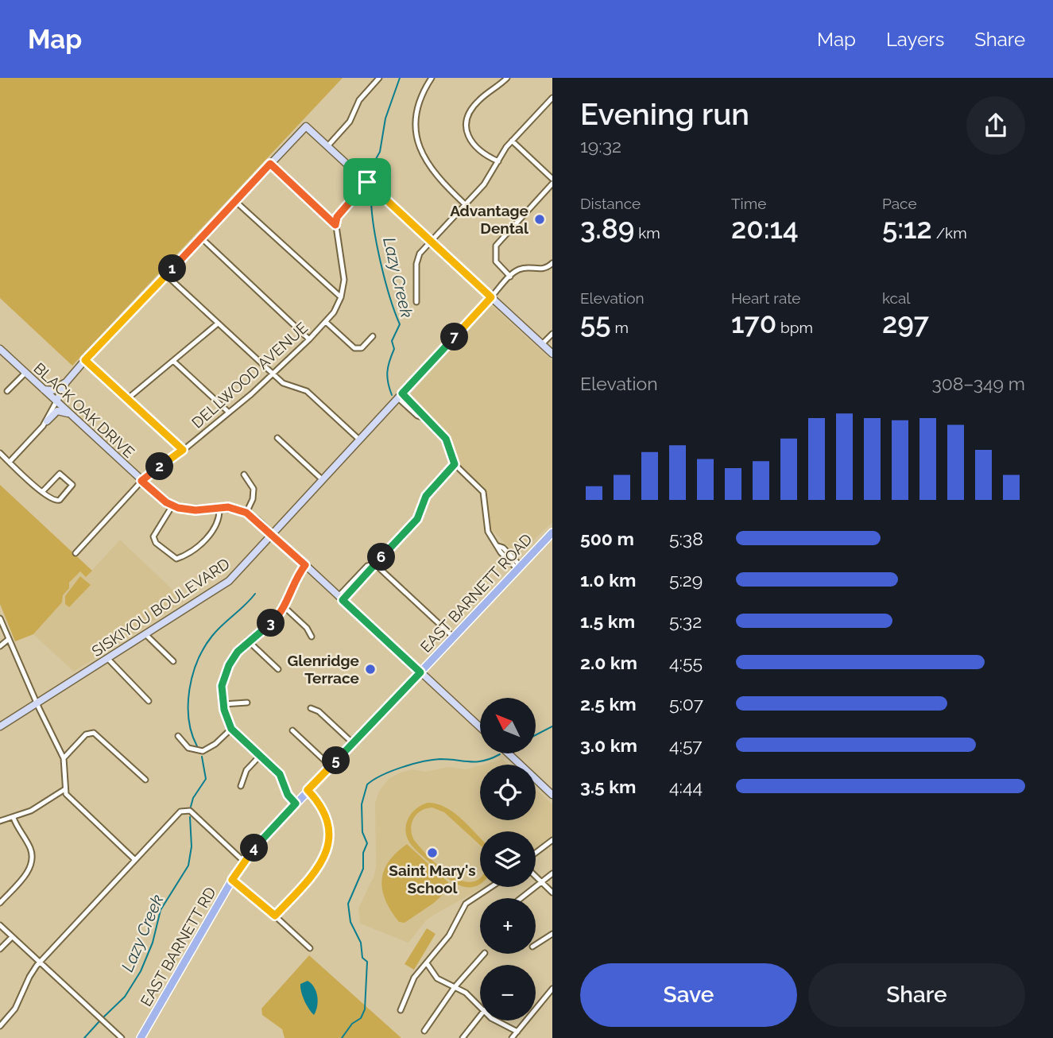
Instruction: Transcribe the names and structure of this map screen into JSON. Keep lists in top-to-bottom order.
{
  "streets": {
    "main road": ["EAST BARNETT ROAD", "EAST BARNETT RD"],
    "street": ["DELLWOOD AVENUE", "BLACK OAK DRIVE", "SISKIYOU BOULEVARD"]
  },
  "crossings": [
    ["DELLWOOD AVENUE", "BLACK OAK DRIVE"],
    ["EAST BARNETT ROAD", "EAST BARNETT RD"]
  ],
  "water": ["Lazy Creek"],
  "places": ["Advantage Dental", "Glenridge Terrace", "Saint Mary's School"],
  "north": "top left",
  "page": {
    "header": "Map",
    "nav": ["Map", "Layers", "Share"],
    "heading": ["Evening run", "19:32"],
    "stats": [
      ["Distance", "3.89 km"],
      ["Time", "20:14"],
      ["Pace", "5:12 /km"],
      ["Elevation", "55 m"],
      ["Heart rate", "170 bpm"],
      ["kcal", "297"]
    ],
    "pins": [
      "1",
      "7",
      "2",
      "6",
      "3",
      "5",
      "4"
    ],
    "chart": ["Elevation", "308–349 m"],
    "list": [
      {
        "name": "500 m",
        "note": "5:38"
      },
      {
        "name": "1.0 km",
        "note": "5:29"
      },
      {
        "name": "1.5 km",
        "note": "5:32"
      },
      {
        "name": "2.0 km",
        "note": "4:55"
      },
      {
        "name": "2.5 km",
        "note": "5:07"
      },
      {
        "name": "3.0 km",
        "note": "4:57"
      },
      {
        "name": "3.5 km",
        "note": "4:44"
      }
    ],
    "map_buttons": ["+", "−"],
    "buttons": ["Save", "Share"]
  }
}
